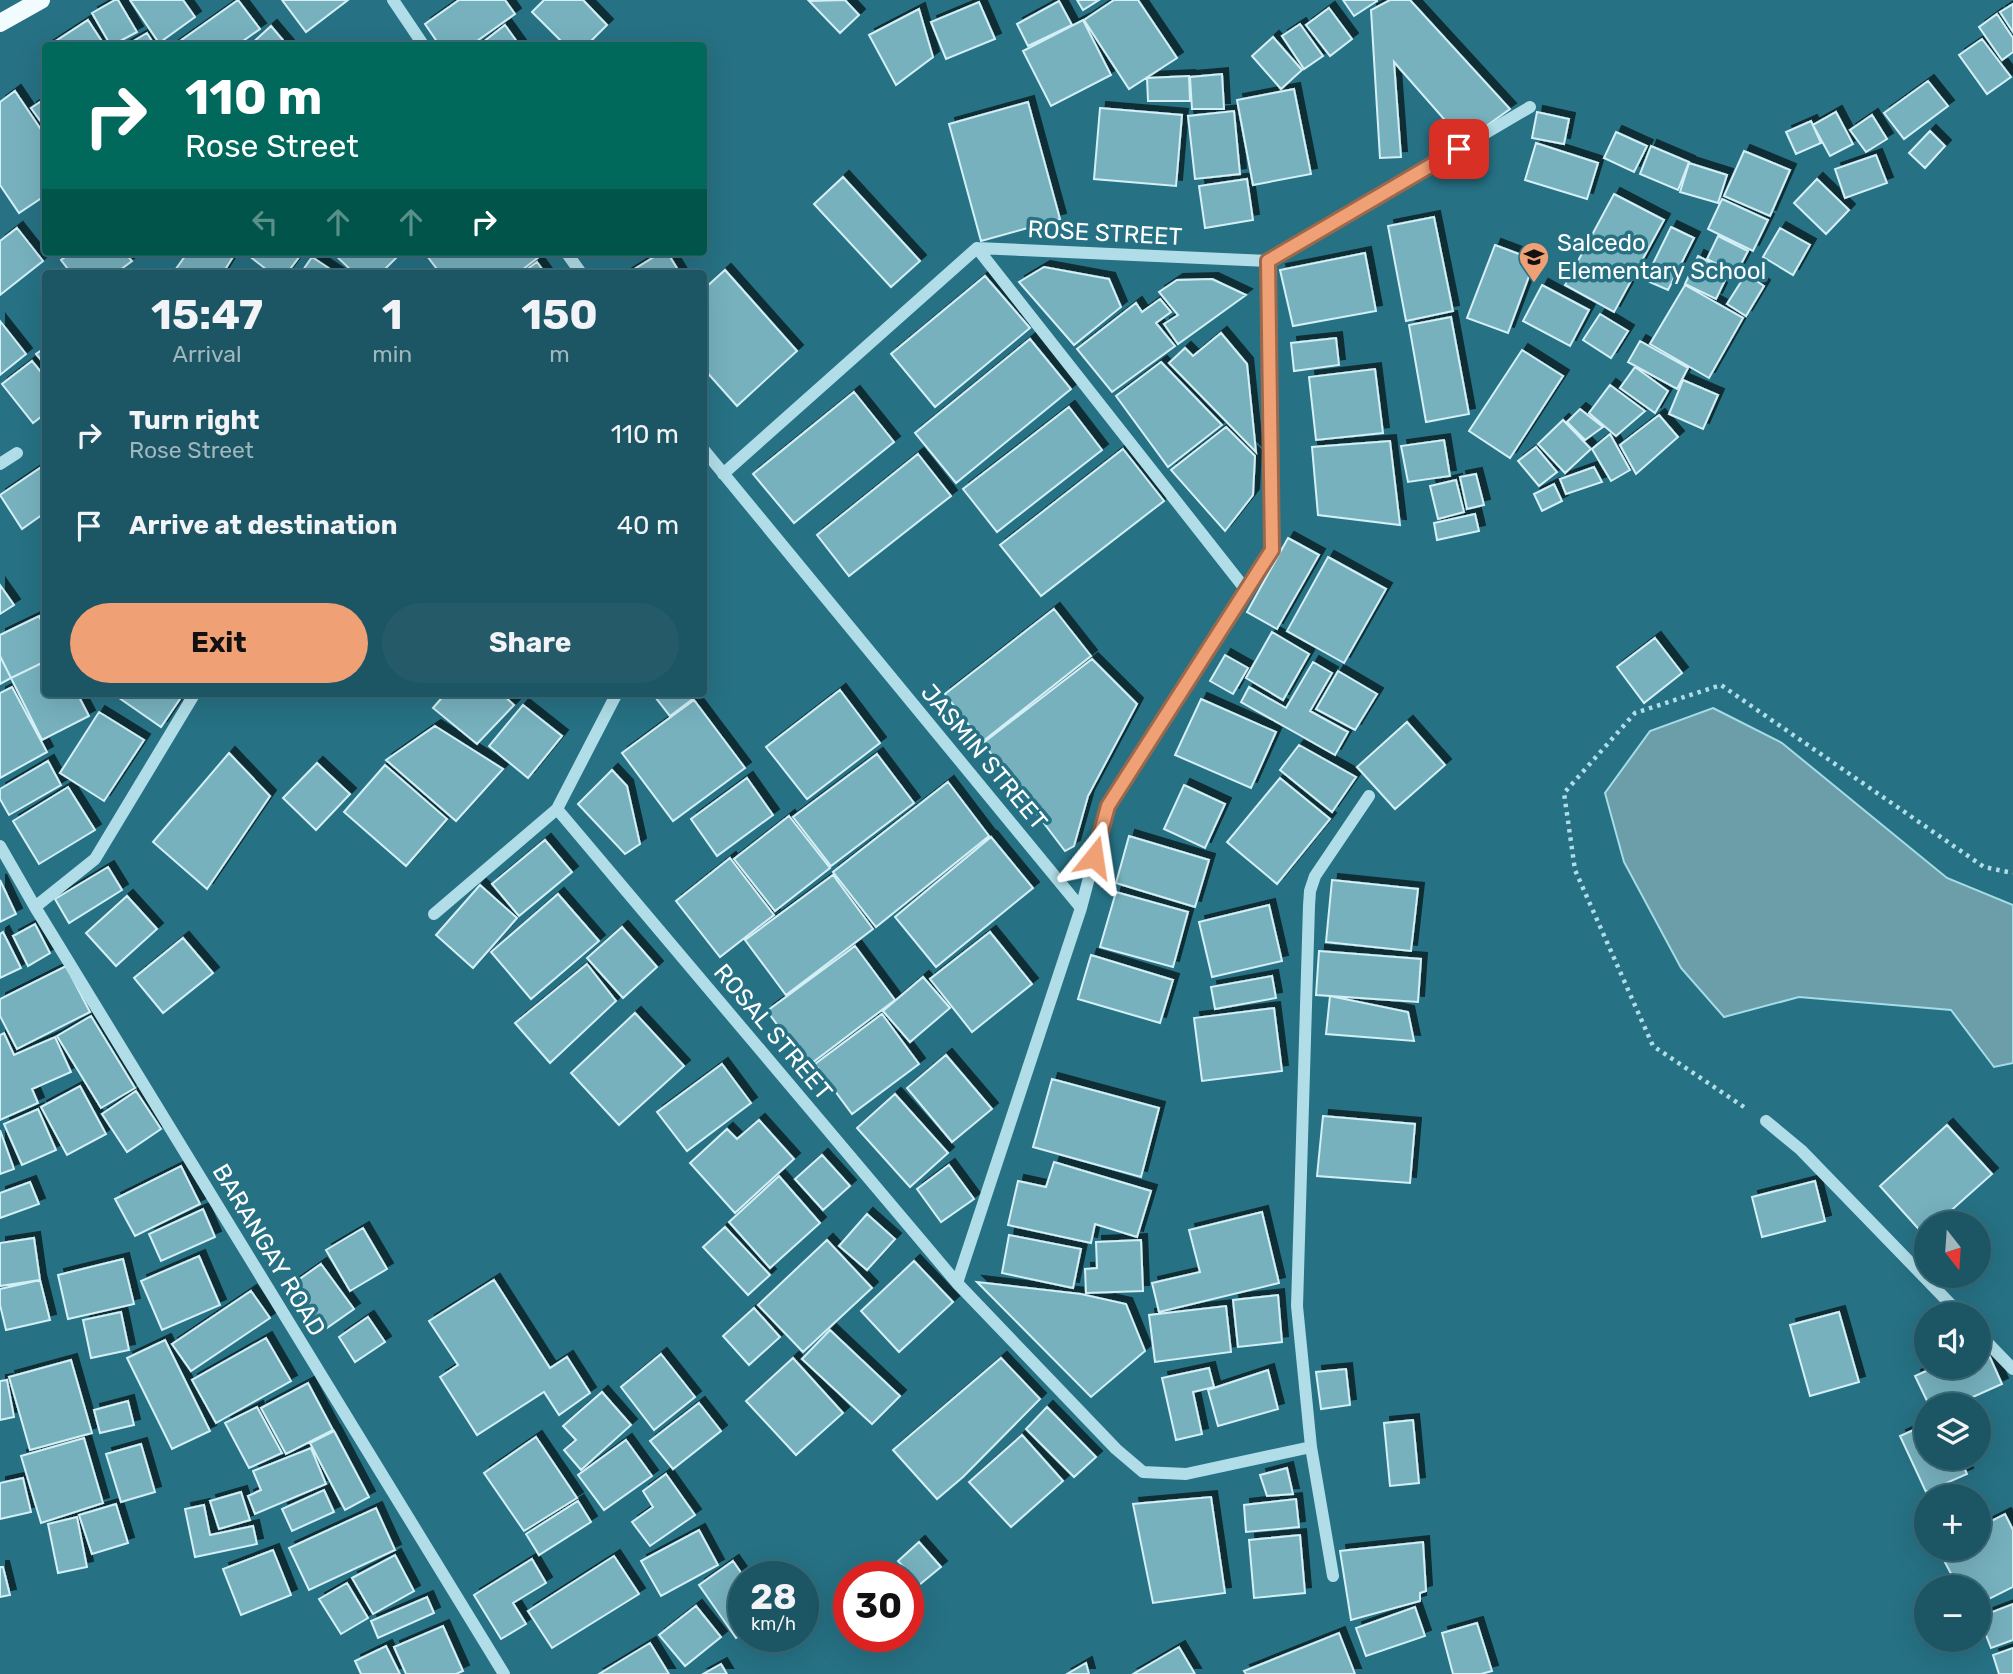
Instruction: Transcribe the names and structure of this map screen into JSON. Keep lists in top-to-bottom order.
{
  "streets": {
    "street": [
      "ROSE STREET",
      "JASMIN STREET",
      "ROSAL STREET",
      "BARANGAY ROAD"
    ]
  },
  "places": {
    "school or university": ["Salcedo Elementary School"]
  },
  "north": "bottom",
  "page": {
    "turn": ["110 m", "Rose Street"],
    "eta": [
      "15:47",
      "Arrival",
      "1",
      "min",
      "150",
      "m"
    ],
    "list": [
      {
        "name": "Turn right",
        "note": "Rose Street",
        "value": "110 m"
      },
      {
        "name": "Arrive at destination",
        "value": "40 m"
      }
    ],
    "buttons": ["Exit", "Share"],
    "map_buttons": ["+", "−"],
    "speed": "28 km/h",
    "limit": "30"
  }
}
